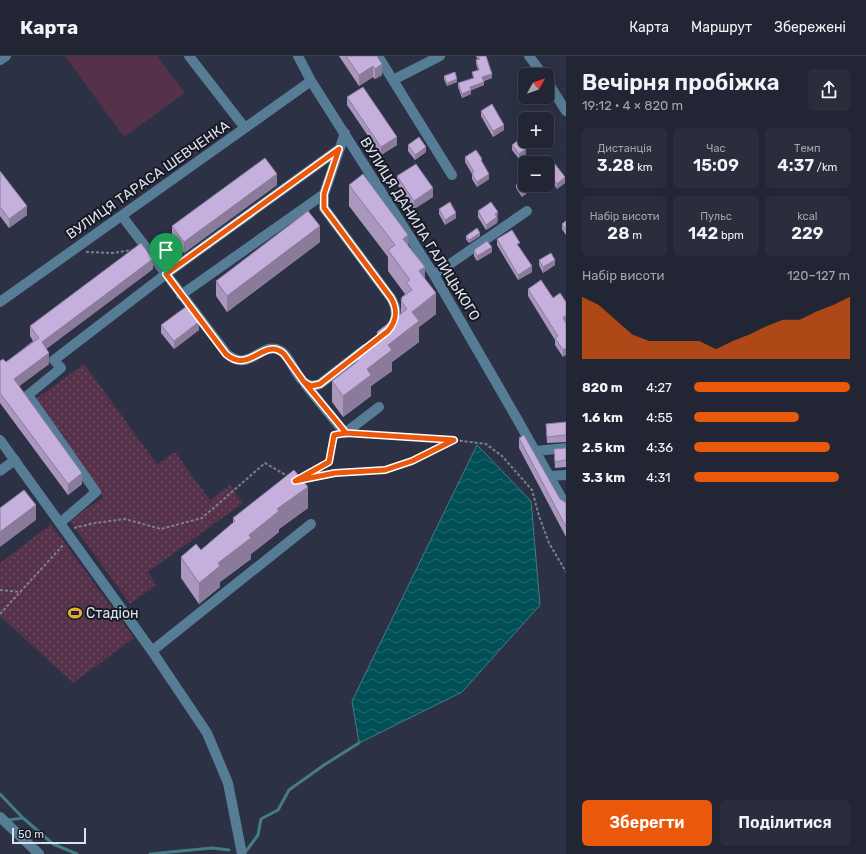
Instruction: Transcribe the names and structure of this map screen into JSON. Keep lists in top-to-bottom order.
{
  "streets": {
    "street": ["ВУЛИЦЯ ТАРАСА ШЕВЧЕНКА", "ВУЛИЦЯ ДАНИЛА ГАЛИЦЬКОГО"]
  },
  "crossings": [
    ["ВУЛИЦЯ ТАРАСА ШЕВЧЕНКА", "ВУЛИЦЯ ДАНИЛА ГАЛИЦЬКОГО"]
  ],
  "places": {
    "sports": ["Стадіон"]
  },
  "scale_bar": "50 m",
  "north": "top right",
  "page": {
    "header": "Карта",
    "nav": ["Карта", "Маршрут", "Збережені"],
    "heading": ["Вечірня пробіжка", "19:12 · 4 × 820 m"],
    "map_buttons": ["+", "−"],
    "stats": [
      ["Дистанція", "3.28 km"],
      ["Час", "15:09"],
      ["Темп", "4:37 /km"],
      ["Набір висоти", "28 m"],
      ["Пульс", "142 bpm"],
      ["kcal", "229"]
    ],
    "chart": ["Набір висоти", "120–127 m"],
    "list": [
      {
        "name": "820 m",
        "note": "4:27"
      },
      {
        "name": "1.6 km",
        "note": "4:55"
      },
      {
        "name": "2.5 km",
        "note": "4:36"
      },
      {
        "name": "3.3 km",
        "note": "4:31"
      }
    ],
    "buttons": ["Зберегти", "Поділитися"],
    "scale": "50 m"
  }
}
